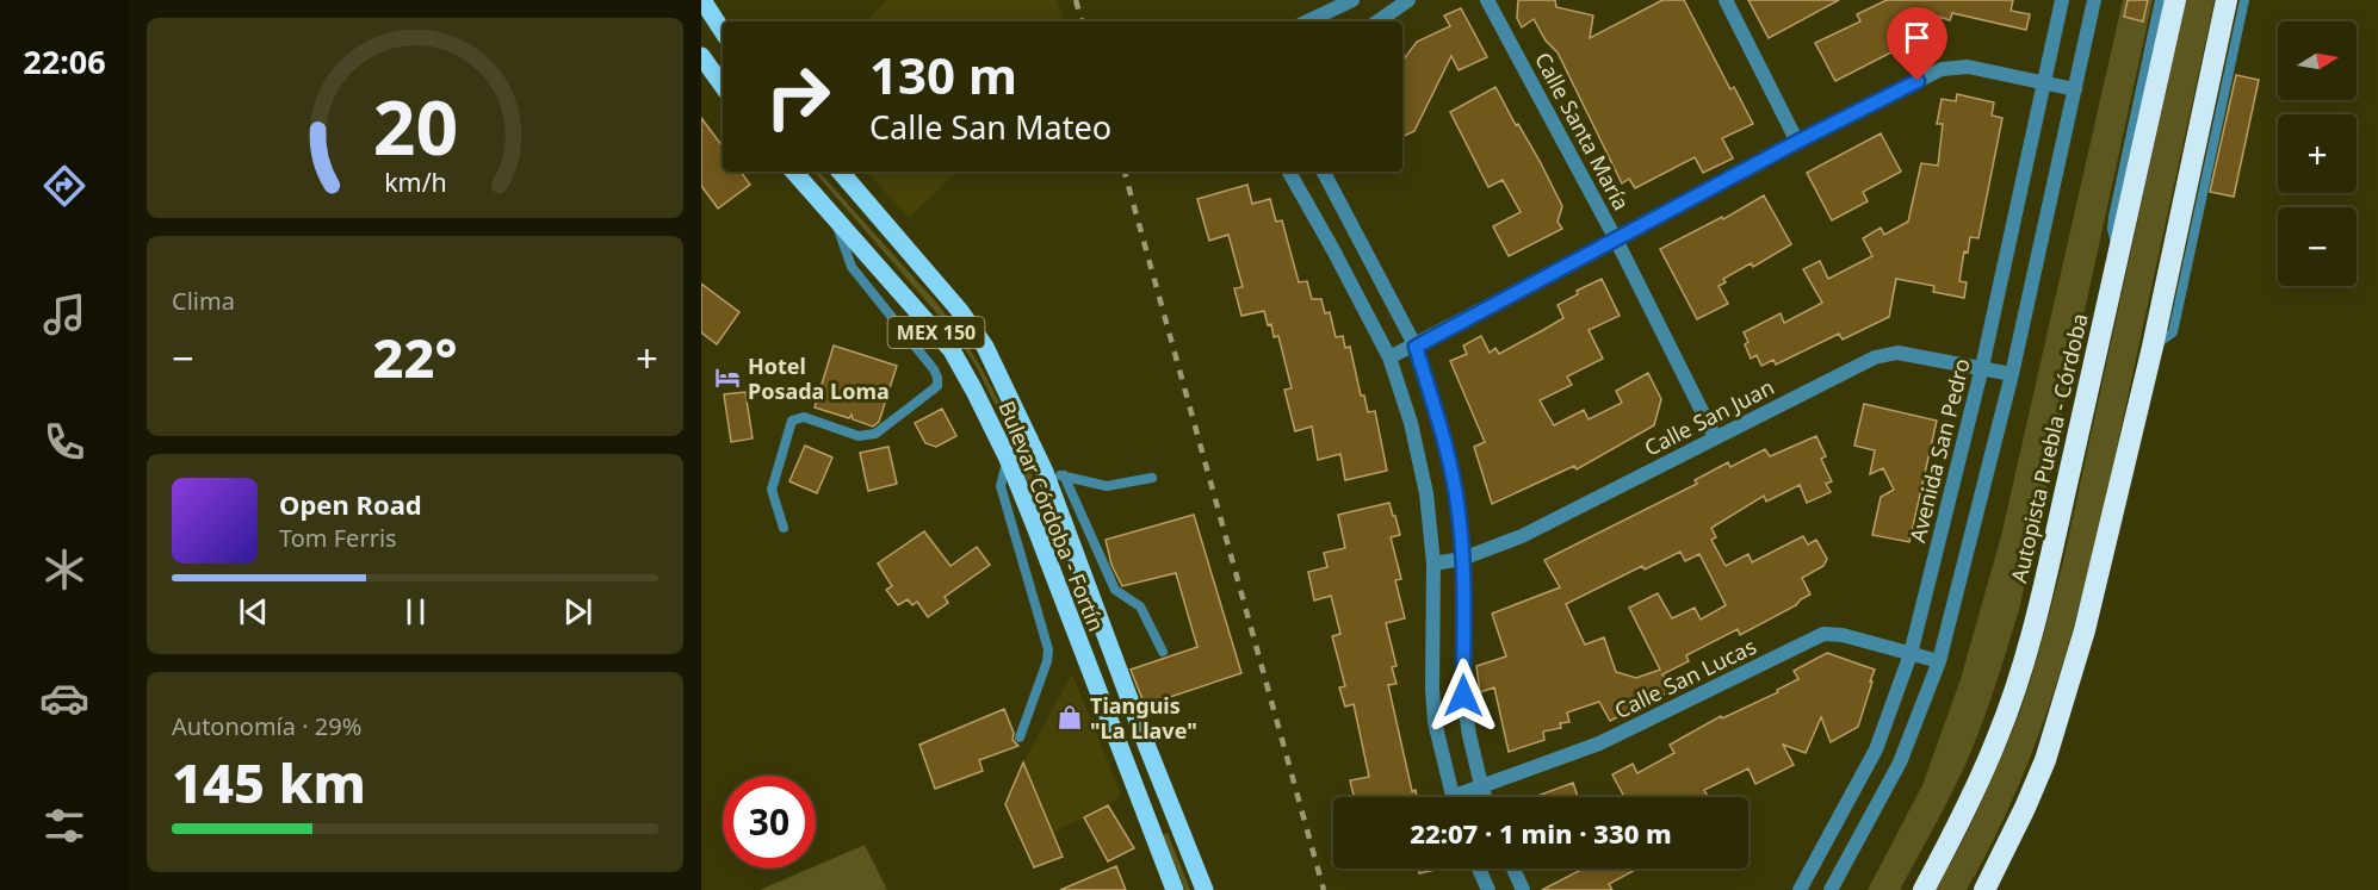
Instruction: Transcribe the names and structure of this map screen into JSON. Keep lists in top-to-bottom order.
{
  "streets": {
    "highway": ["Autopista Puebla - Córdoba"],
    "main road": ["MEX 150", "Bulevar Córdoba - Fortín"],
    "street": [
      "Calle Santa María",
      "Calle San Juan",
      "Avenida San Pedro",
      "Calle San Lucas"
    ]
  },
  "crossings": [
    ["Calle Santa María", "Calle San Juan"],
    ["Calle San Juan", "Avenida San Pedro"],
    ["Avenida San Pedro", "Calle San Lucas"]
  ],
  "places": {
    "hotel": ["Hotel Posada Loma"],
    "shop": ["Tianguis \"La Llave\""]
  },
  "north": "right",
  "page": {
    "tabs": "22:06",
    "map_buttons": ["+", "−"],
    "turn": ["130 m", "Calle San Mateo"],
    "tile": [
      "Clima",
      ["Autonomía · 29%", "145 km"]
    ],
    "heat": ["−", "22°", "+"],
    "song": ["Open Road", "Tom Ferris"],
    "limit": "30",
    "trip": "22:07 · 1 min · 330 m",
    "gauge": ["20", "km/h"]
  }
}
